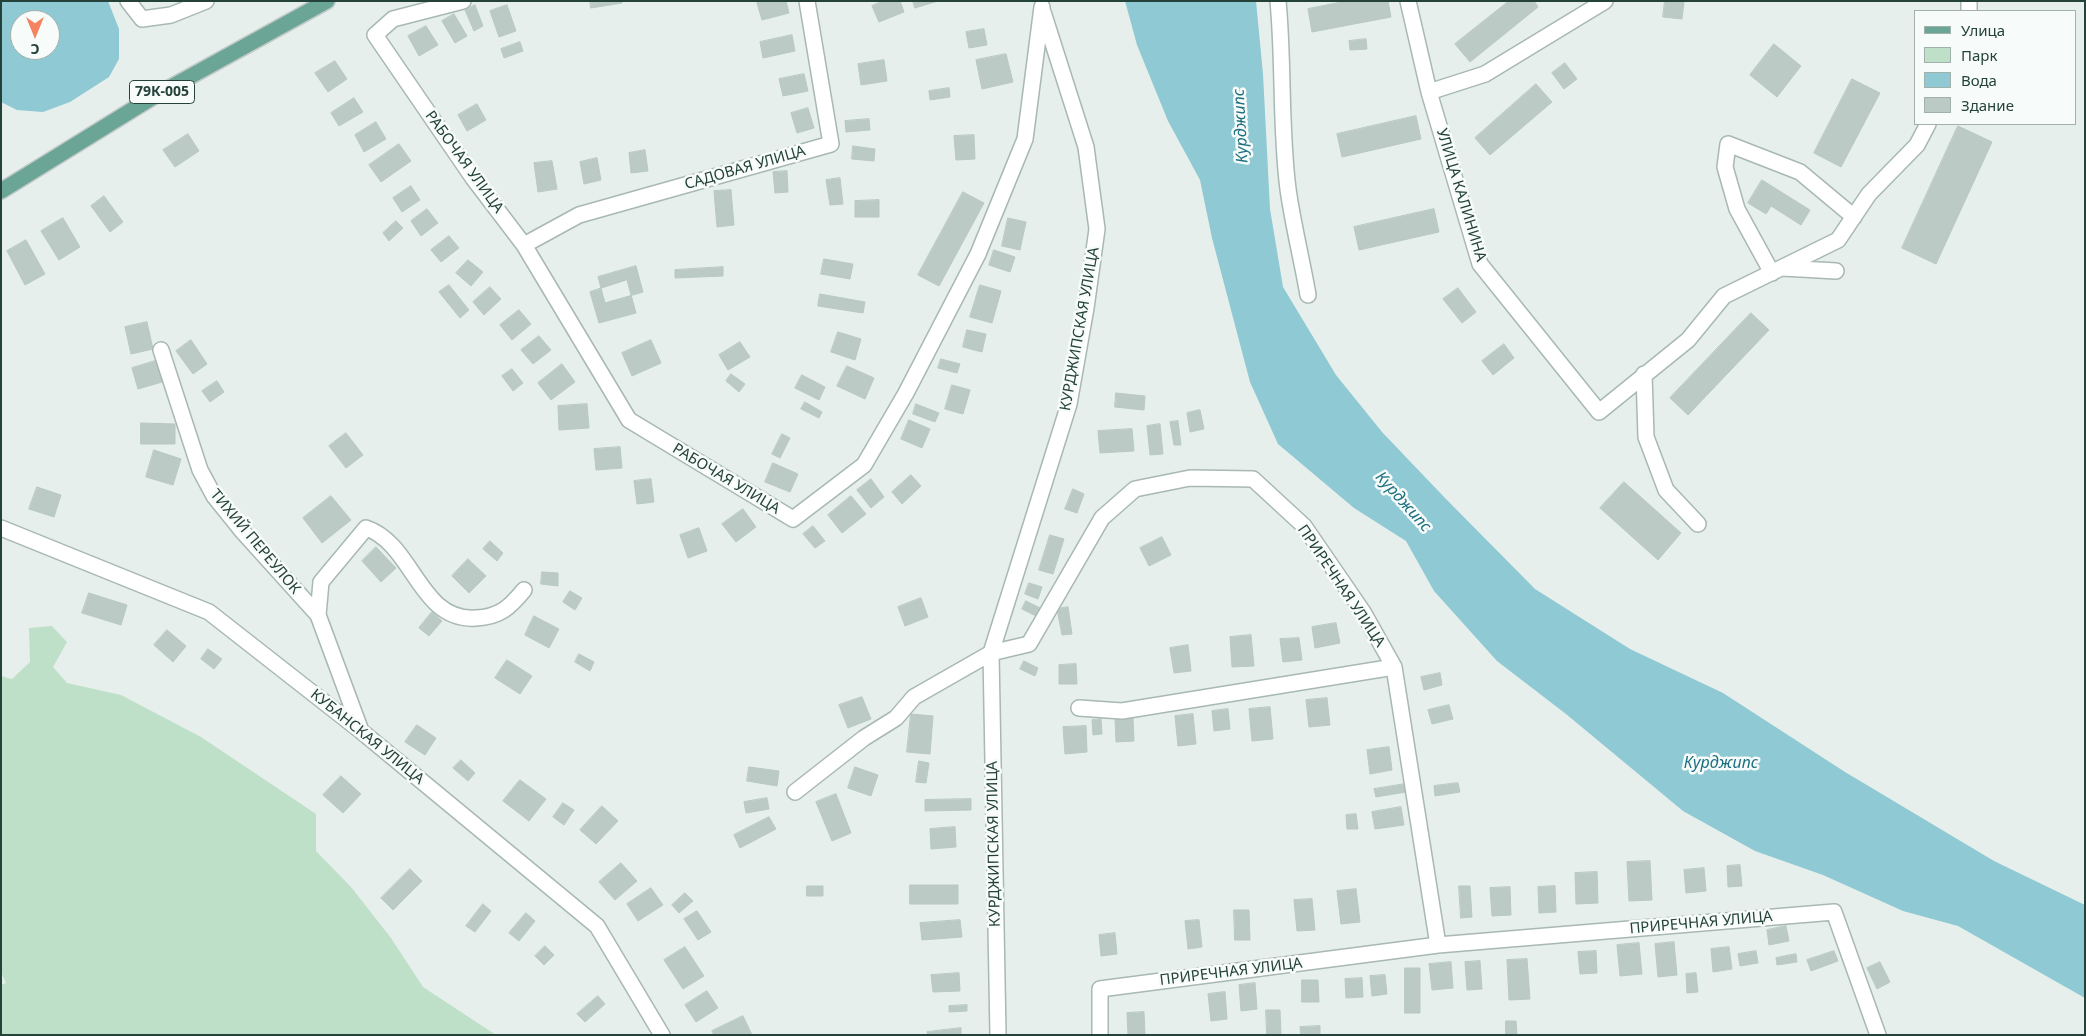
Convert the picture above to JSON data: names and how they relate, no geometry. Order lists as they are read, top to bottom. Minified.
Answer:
{"streets":{"main road":["79К-005"],"street":["РАБОЧАЯ УЛИЦА","САДОВАЯ УЛИЦА","УЛИЦА КАЛИНИНА","КУРДЖИПСКАЯ УЛИЦА","ТИХИЙ ПЕРЕУЛОК","ПРИРЕЧНАЯ УЛИЦА","КУБАНСКАЯ УЛИЦА"]},"crossings":[["РАБОЧАЯ УЛИЦА","САДОВАЯ УЛИЦА"],["РАБОЧАЯ УЛИЦА","КУРДЖИПСКАЯ УЛИЦА"],["КУРДЖИПСКАЯ УЛИЦА","ПРИРЕЧНАЯ УЛИЦА"],["ТИХИЙ ПЕРЕУЛОК","КУБАНСКАЯ УЛИЦА"]],"water":["Курджипс"],"legend":["Улица","Парк","Вода","Здание"],"north":"bottom"}
